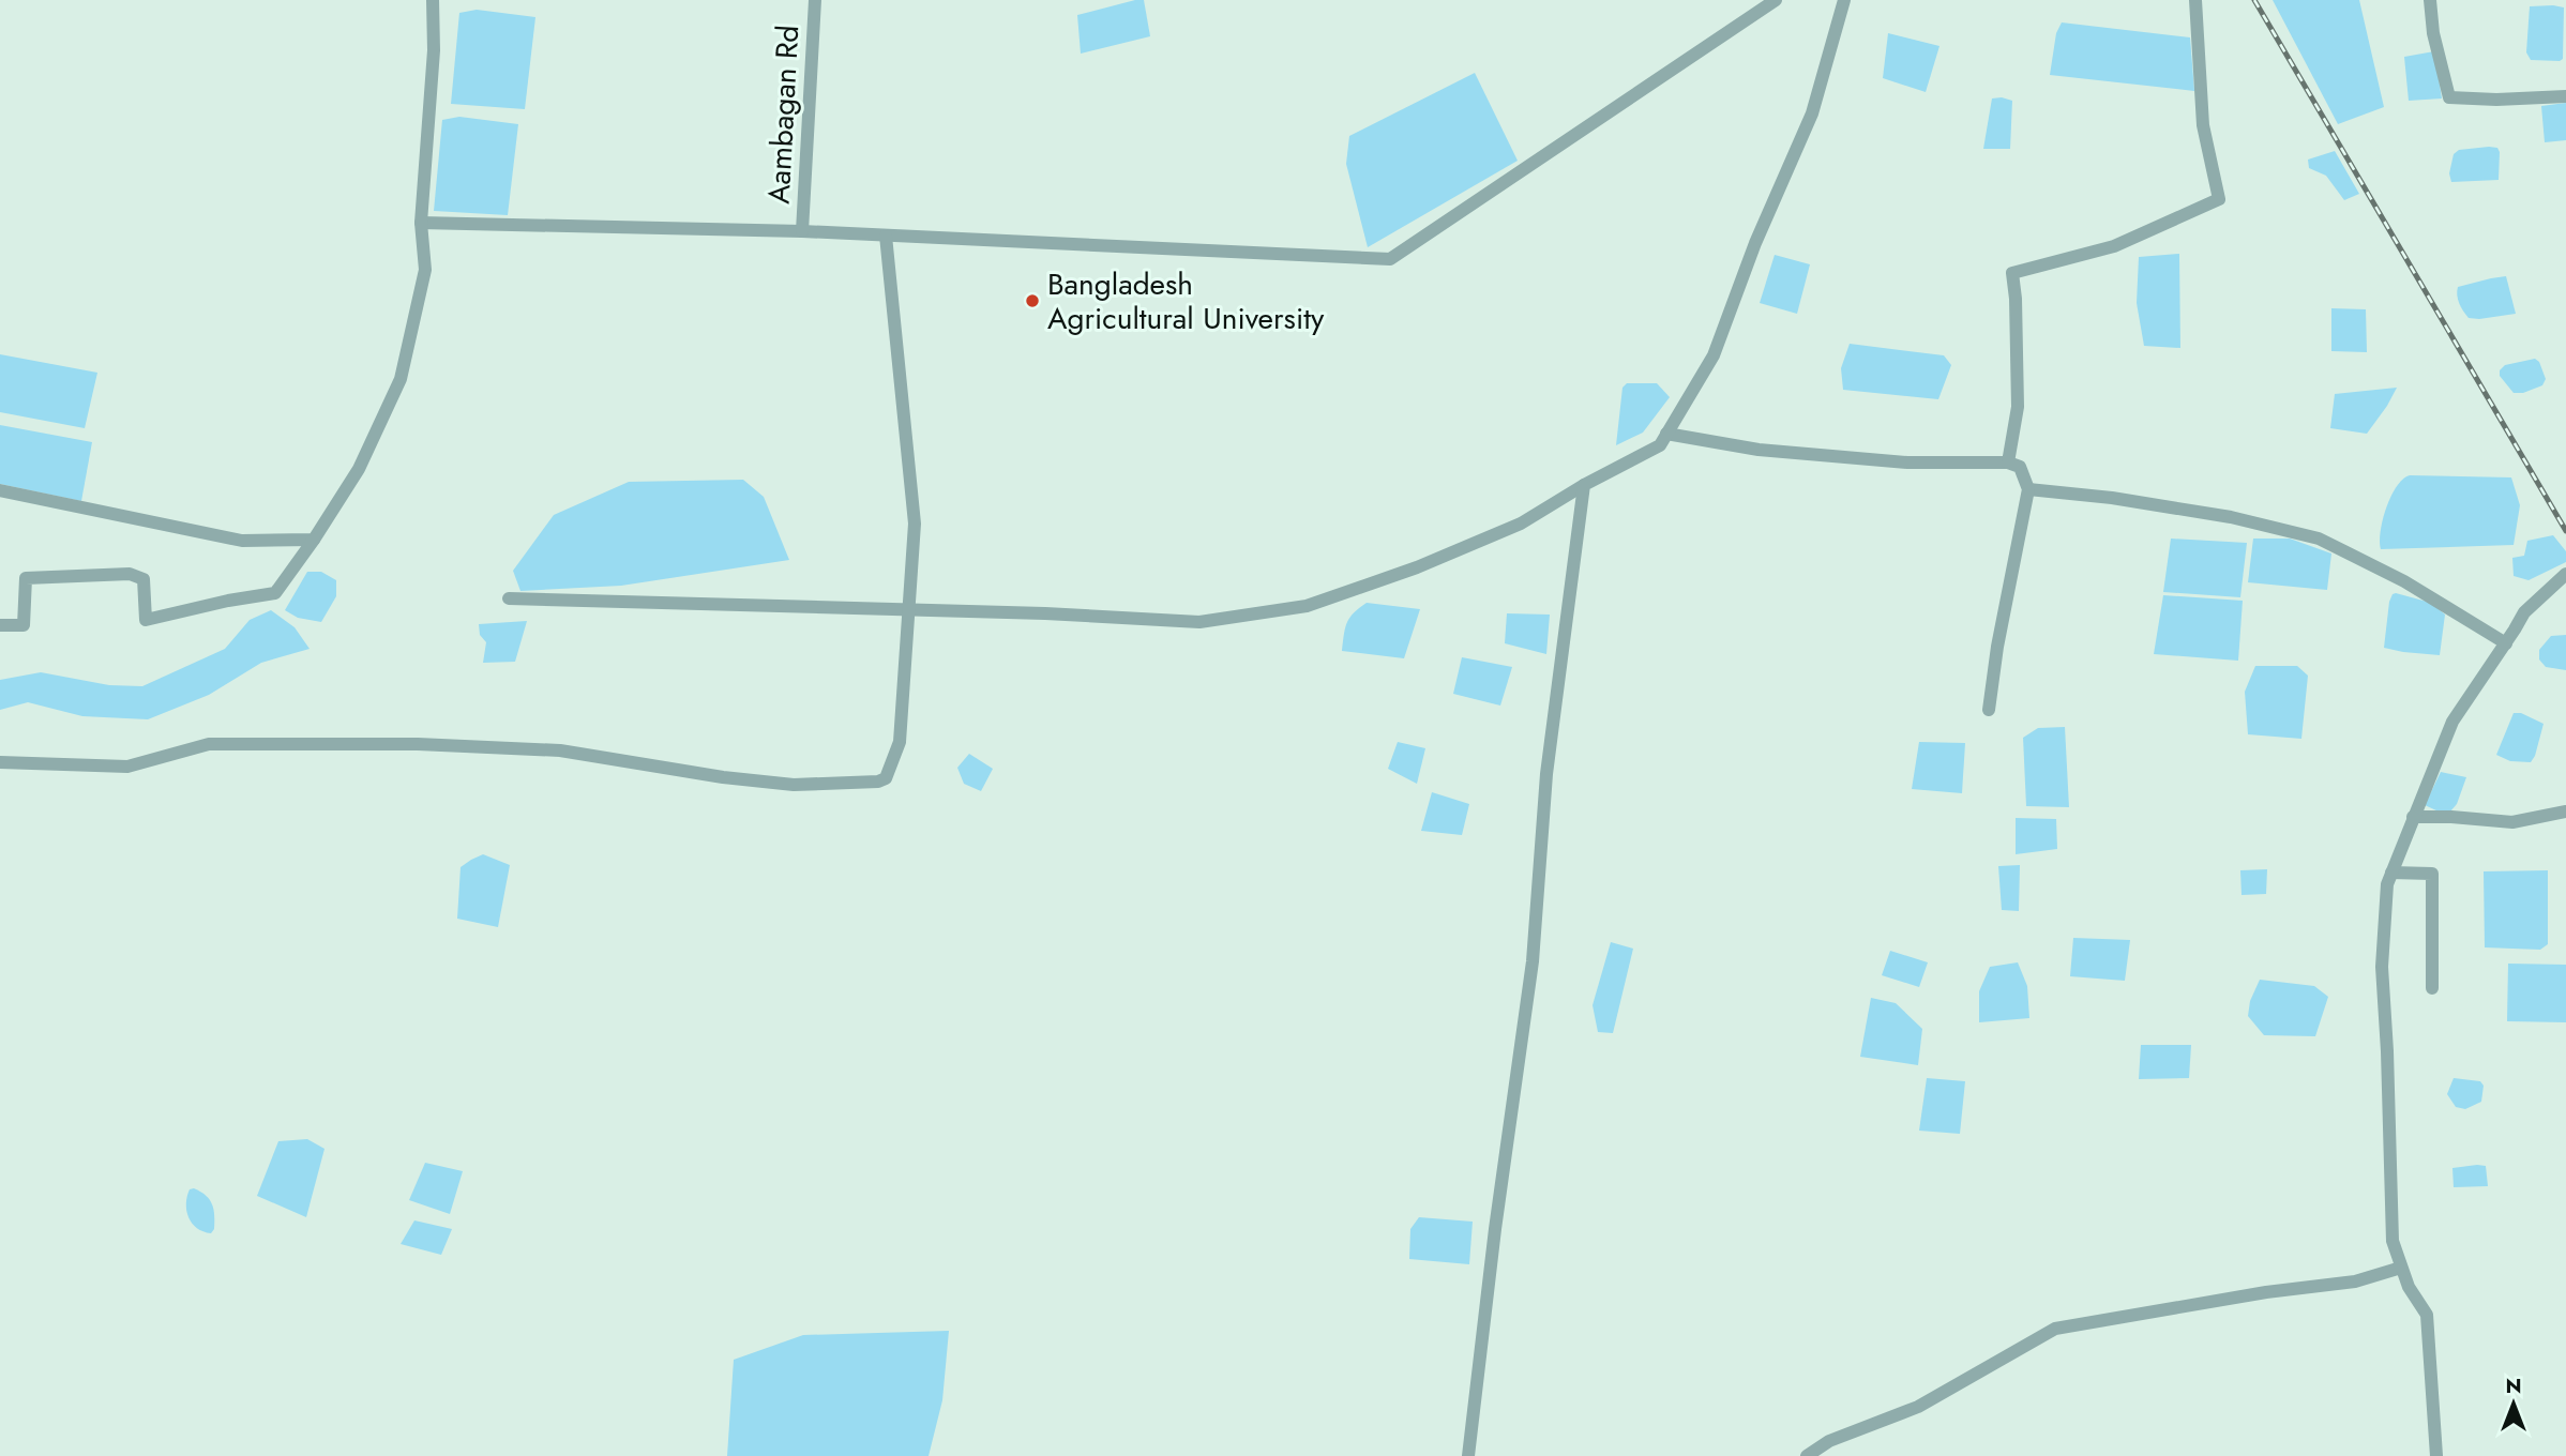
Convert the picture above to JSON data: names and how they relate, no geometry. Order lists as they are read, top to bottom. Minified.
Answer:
{"streets":{"street":["Aambagan Rd"]},"places":["Bangladesh Agricultural University"],"north":"top"}
